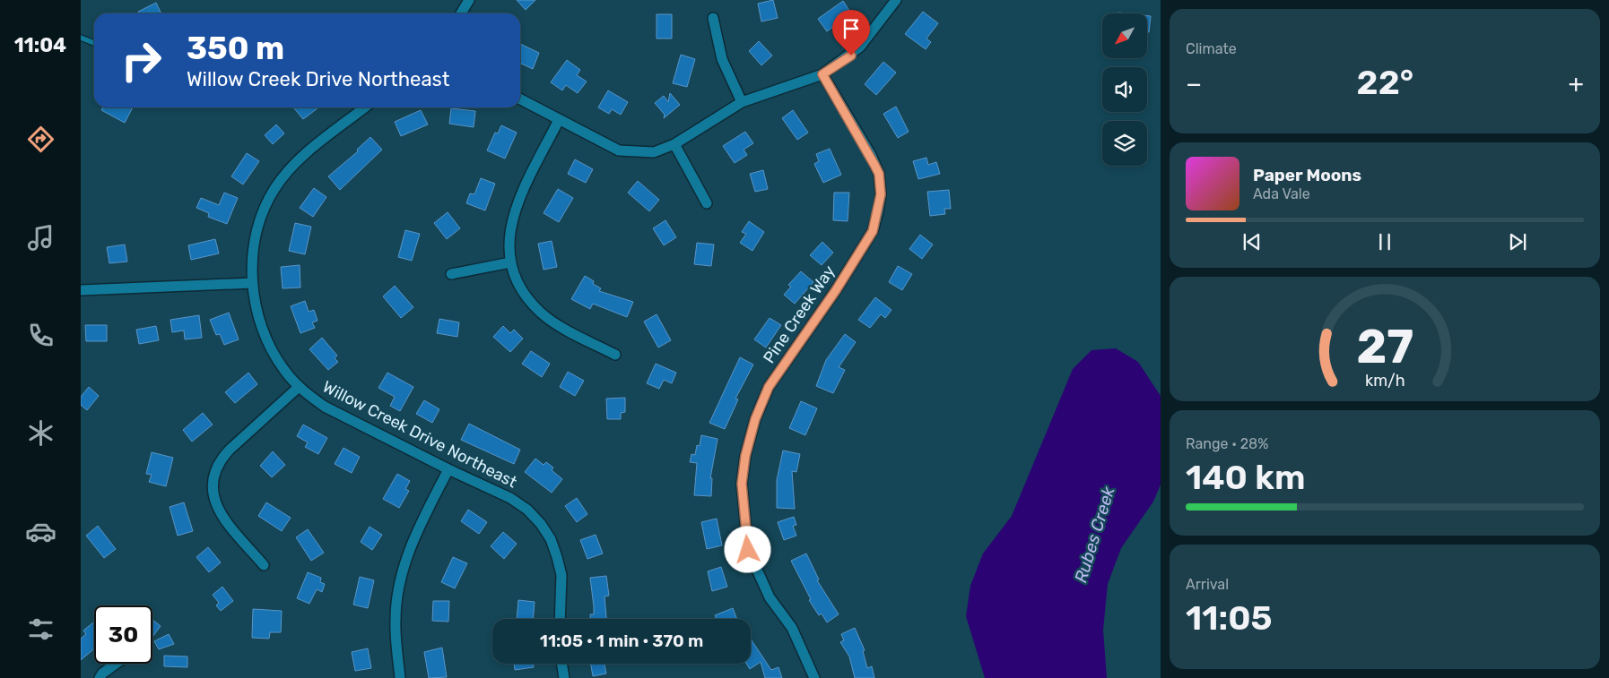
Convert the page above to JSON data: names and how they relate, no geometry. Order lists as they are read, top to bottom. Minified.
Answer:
{"streets":{"street":["Pine Creek Way","Willow Creek Drive Northeast"]},"water":["Rubes Creek"],"north":"bottom left","page":{"tabs":"11:04","tile":["Climate",["Range · 28%","140 km"],["Arrival","11:05"]],"turn":["350 m","Willow Creek Drive Northeast"],"heat":["−","22°","+"],"song":["Paper Moons","Ada Vale"],"limit":"30","trip":"11:05 · 1 min · 370 m","gauge":["27","km/h"]}}
